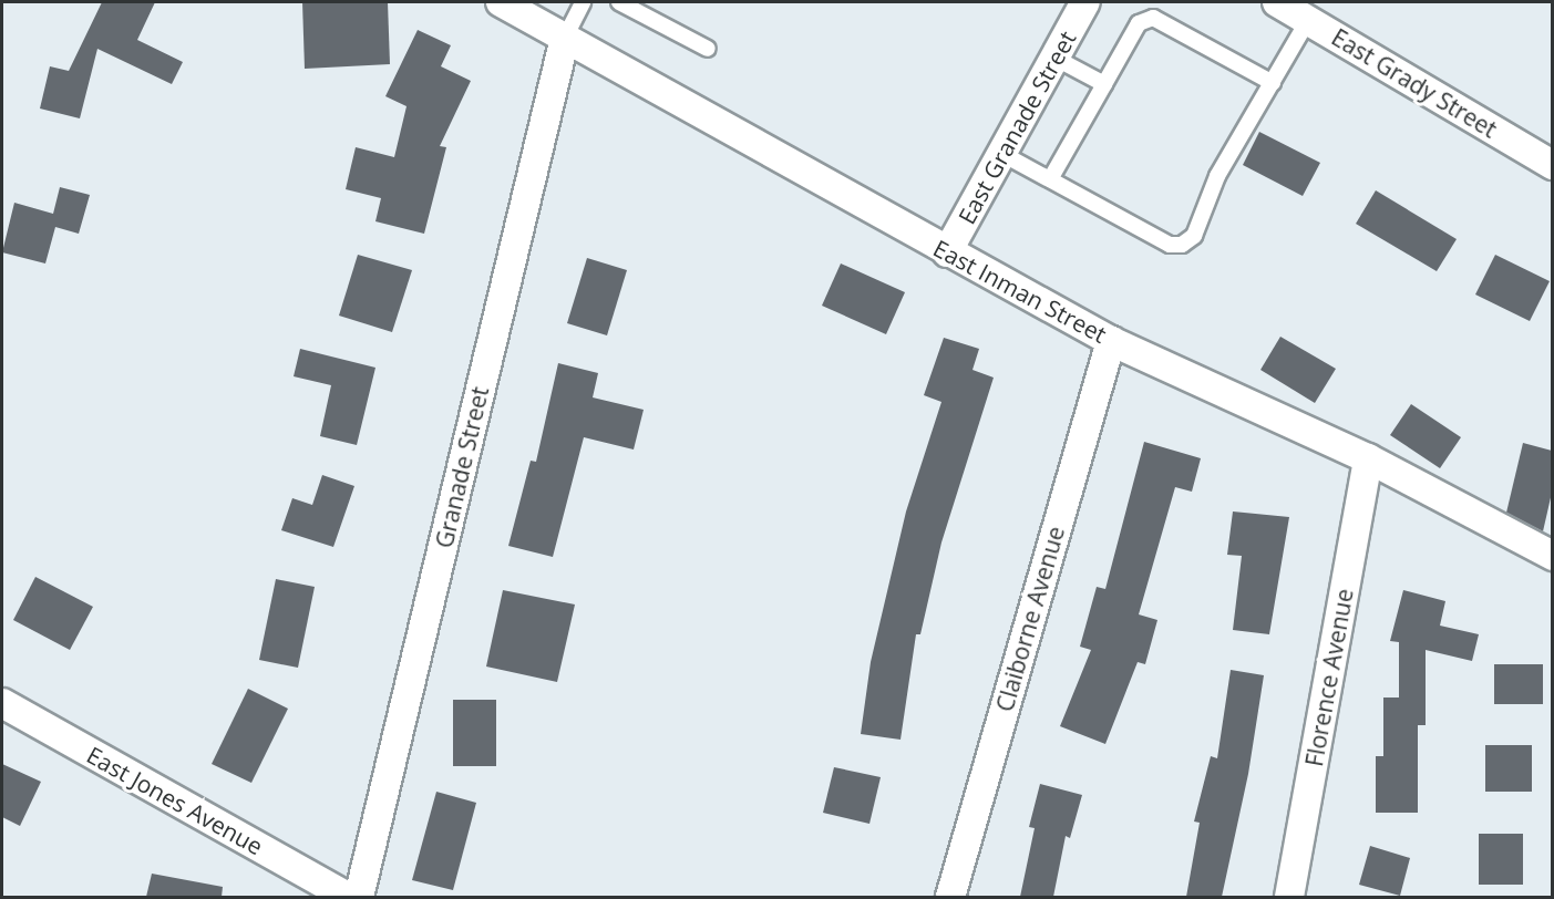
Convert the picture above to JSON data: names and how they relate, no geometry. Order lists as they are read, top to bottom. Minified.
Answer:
{"streets":{"street":["East Grady Street","East Granade Street","East Inman Street","Granade Street","Claiborne Avenue","Florence Avenue","East Jones Avenue"]},"crossings":[["East Granade Street","East Inman Street"],["East Inman Street","Granade Street"],["East Inman Street","Claiborne Avenue"],["East Inman Street","Florence Avenue"]]}
